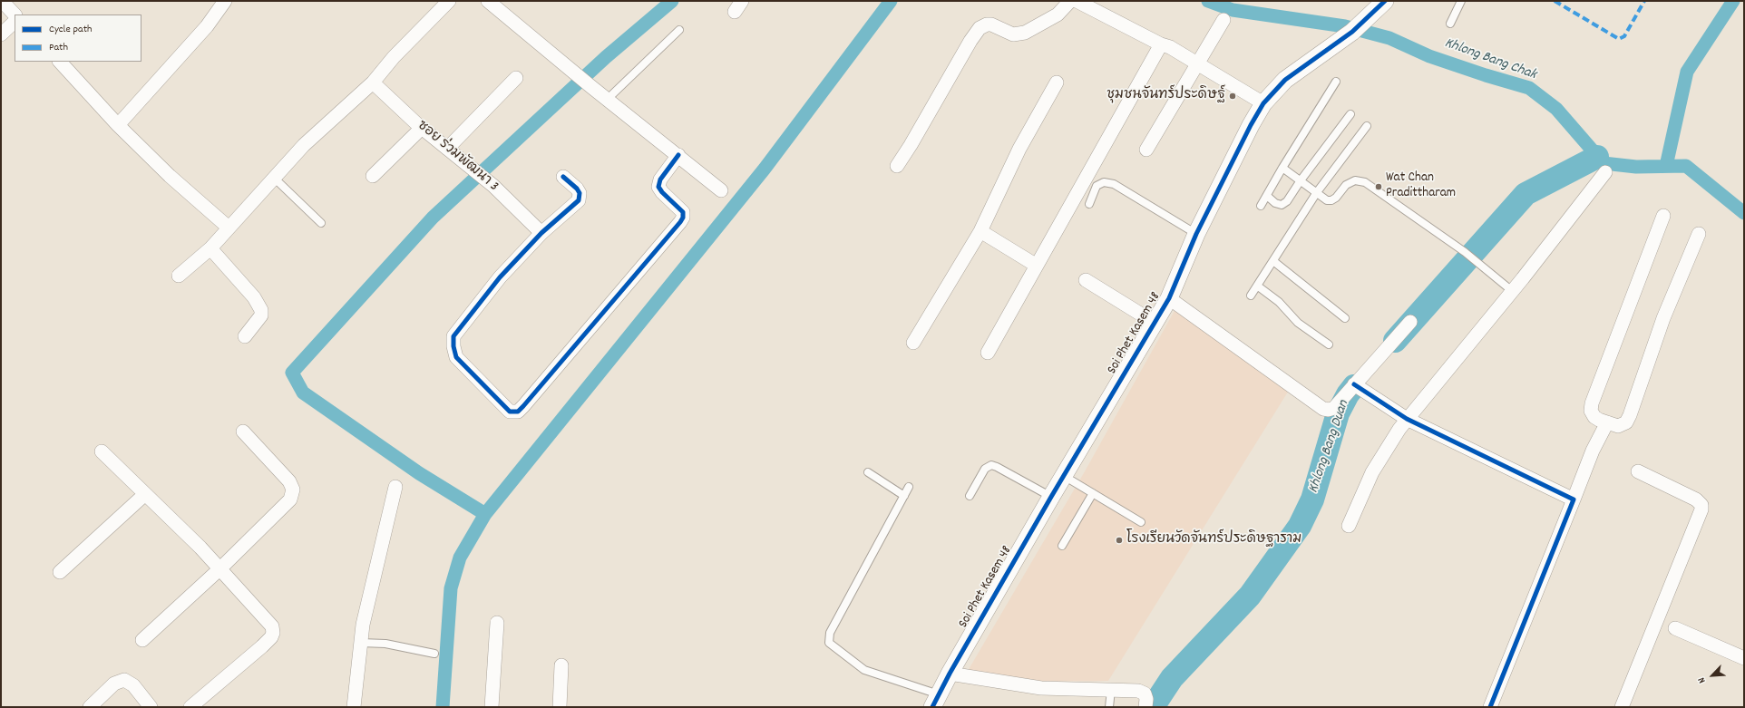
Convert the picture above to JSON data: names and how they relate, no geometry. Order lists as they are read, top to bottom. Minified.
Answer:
{"streets":{"street":["ซอย ร่วมพัฒนา 3","Soi Phet Kasem 48"]},"water":["Khlong Bang Chak","Khlong Bang Duan"],"places":["ชุมชนจันทร์ประดิษฐ์","Wat Chan Pradittharam","โรงเรียนวัดจันทร์ประดิษฐาราม"],"legend":["Cycle path","Path"],"north":"bottom left"}
